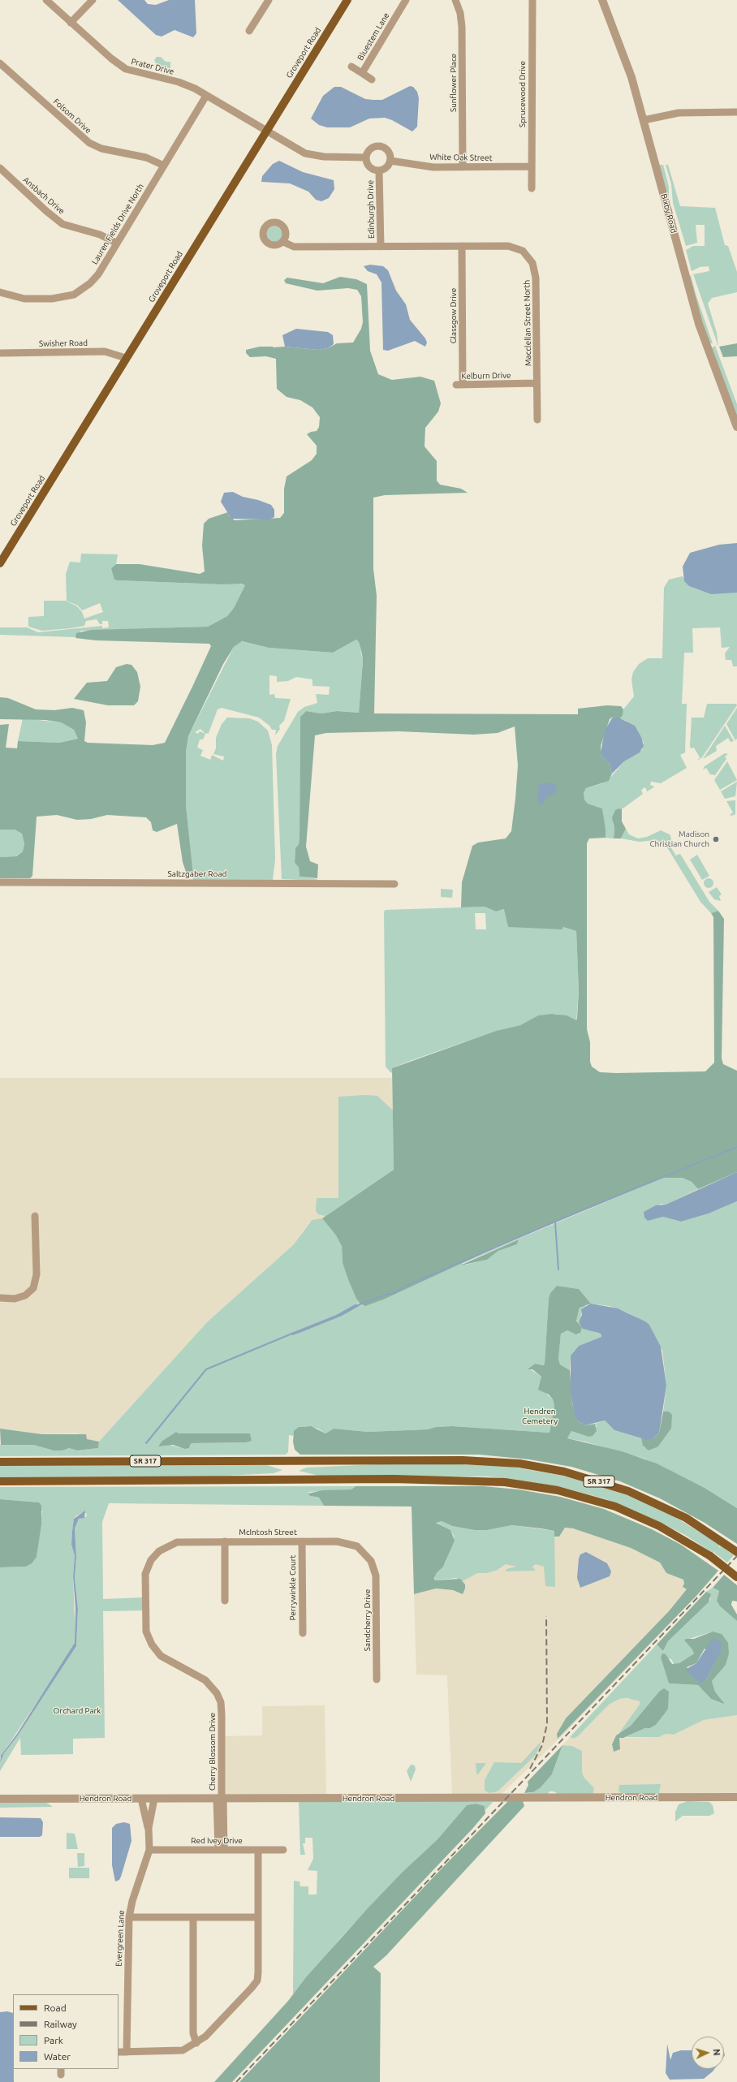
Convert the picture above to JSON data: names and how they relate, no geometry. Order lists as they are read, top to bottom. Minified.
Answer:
{"streets":{"main road":["Groveport Road","SR 317"],"street":["Bluestem Lane","Prater Drive","Sunflower Place","Sprucewood Drive","Folsom Drive","White Oak Street","Ansbach Drive","Edinburgh Drive","Bixby Road","Lauren Fields Drive North","Glassgow Drive","Macclellan Street North","Swisher Road","Kelburn Drive","Saltzgaber Road","McIntosh Street","Perrywinkle Court","Sandcherry Drive","Cherry Blossom Drive","Hendron Road","Red Ivey Drive","Evergreen Lane"]},"crossings":[["Groveport Road","Prater Drive"],["Groveport Road","Swisher Road"],["Prater Drive","Lauren Fields Drive North"],["Sunflower Place","White Oak Street"],["Sprucewood Drive","White Oak Street"],["Folsom Drive","Lauren Fields Drive North"],["White Oak Street","Edinburgh Drive"],["Ansbach Drive","Lauren Fields Drive North"],["Glassgow Drive","Macclellan Street North"],["Glassgow Drive","Kelburn Drive"],["Macclellan Street North","Kelburn Drive"],["McIntosh Street","Perrywinkle Court"],["McIntosh Street","Sandcherry Drive"],["McIntosh Street","Cherry Blossom Drive"],["Cherry Blossom Drive","Hendron Road"],["Cherry Blossom Drive","Red Ivey Drive"],["Hendron Road","Evergreen Lane"],["Red Ivey Drive","Evergreen Lane"]],"parks":["Hendren Cemetery","Orchard Park"],"places":["Madison Christian Church"],"legend":["Road","Railway","Park","Water"],"north":"right"}
